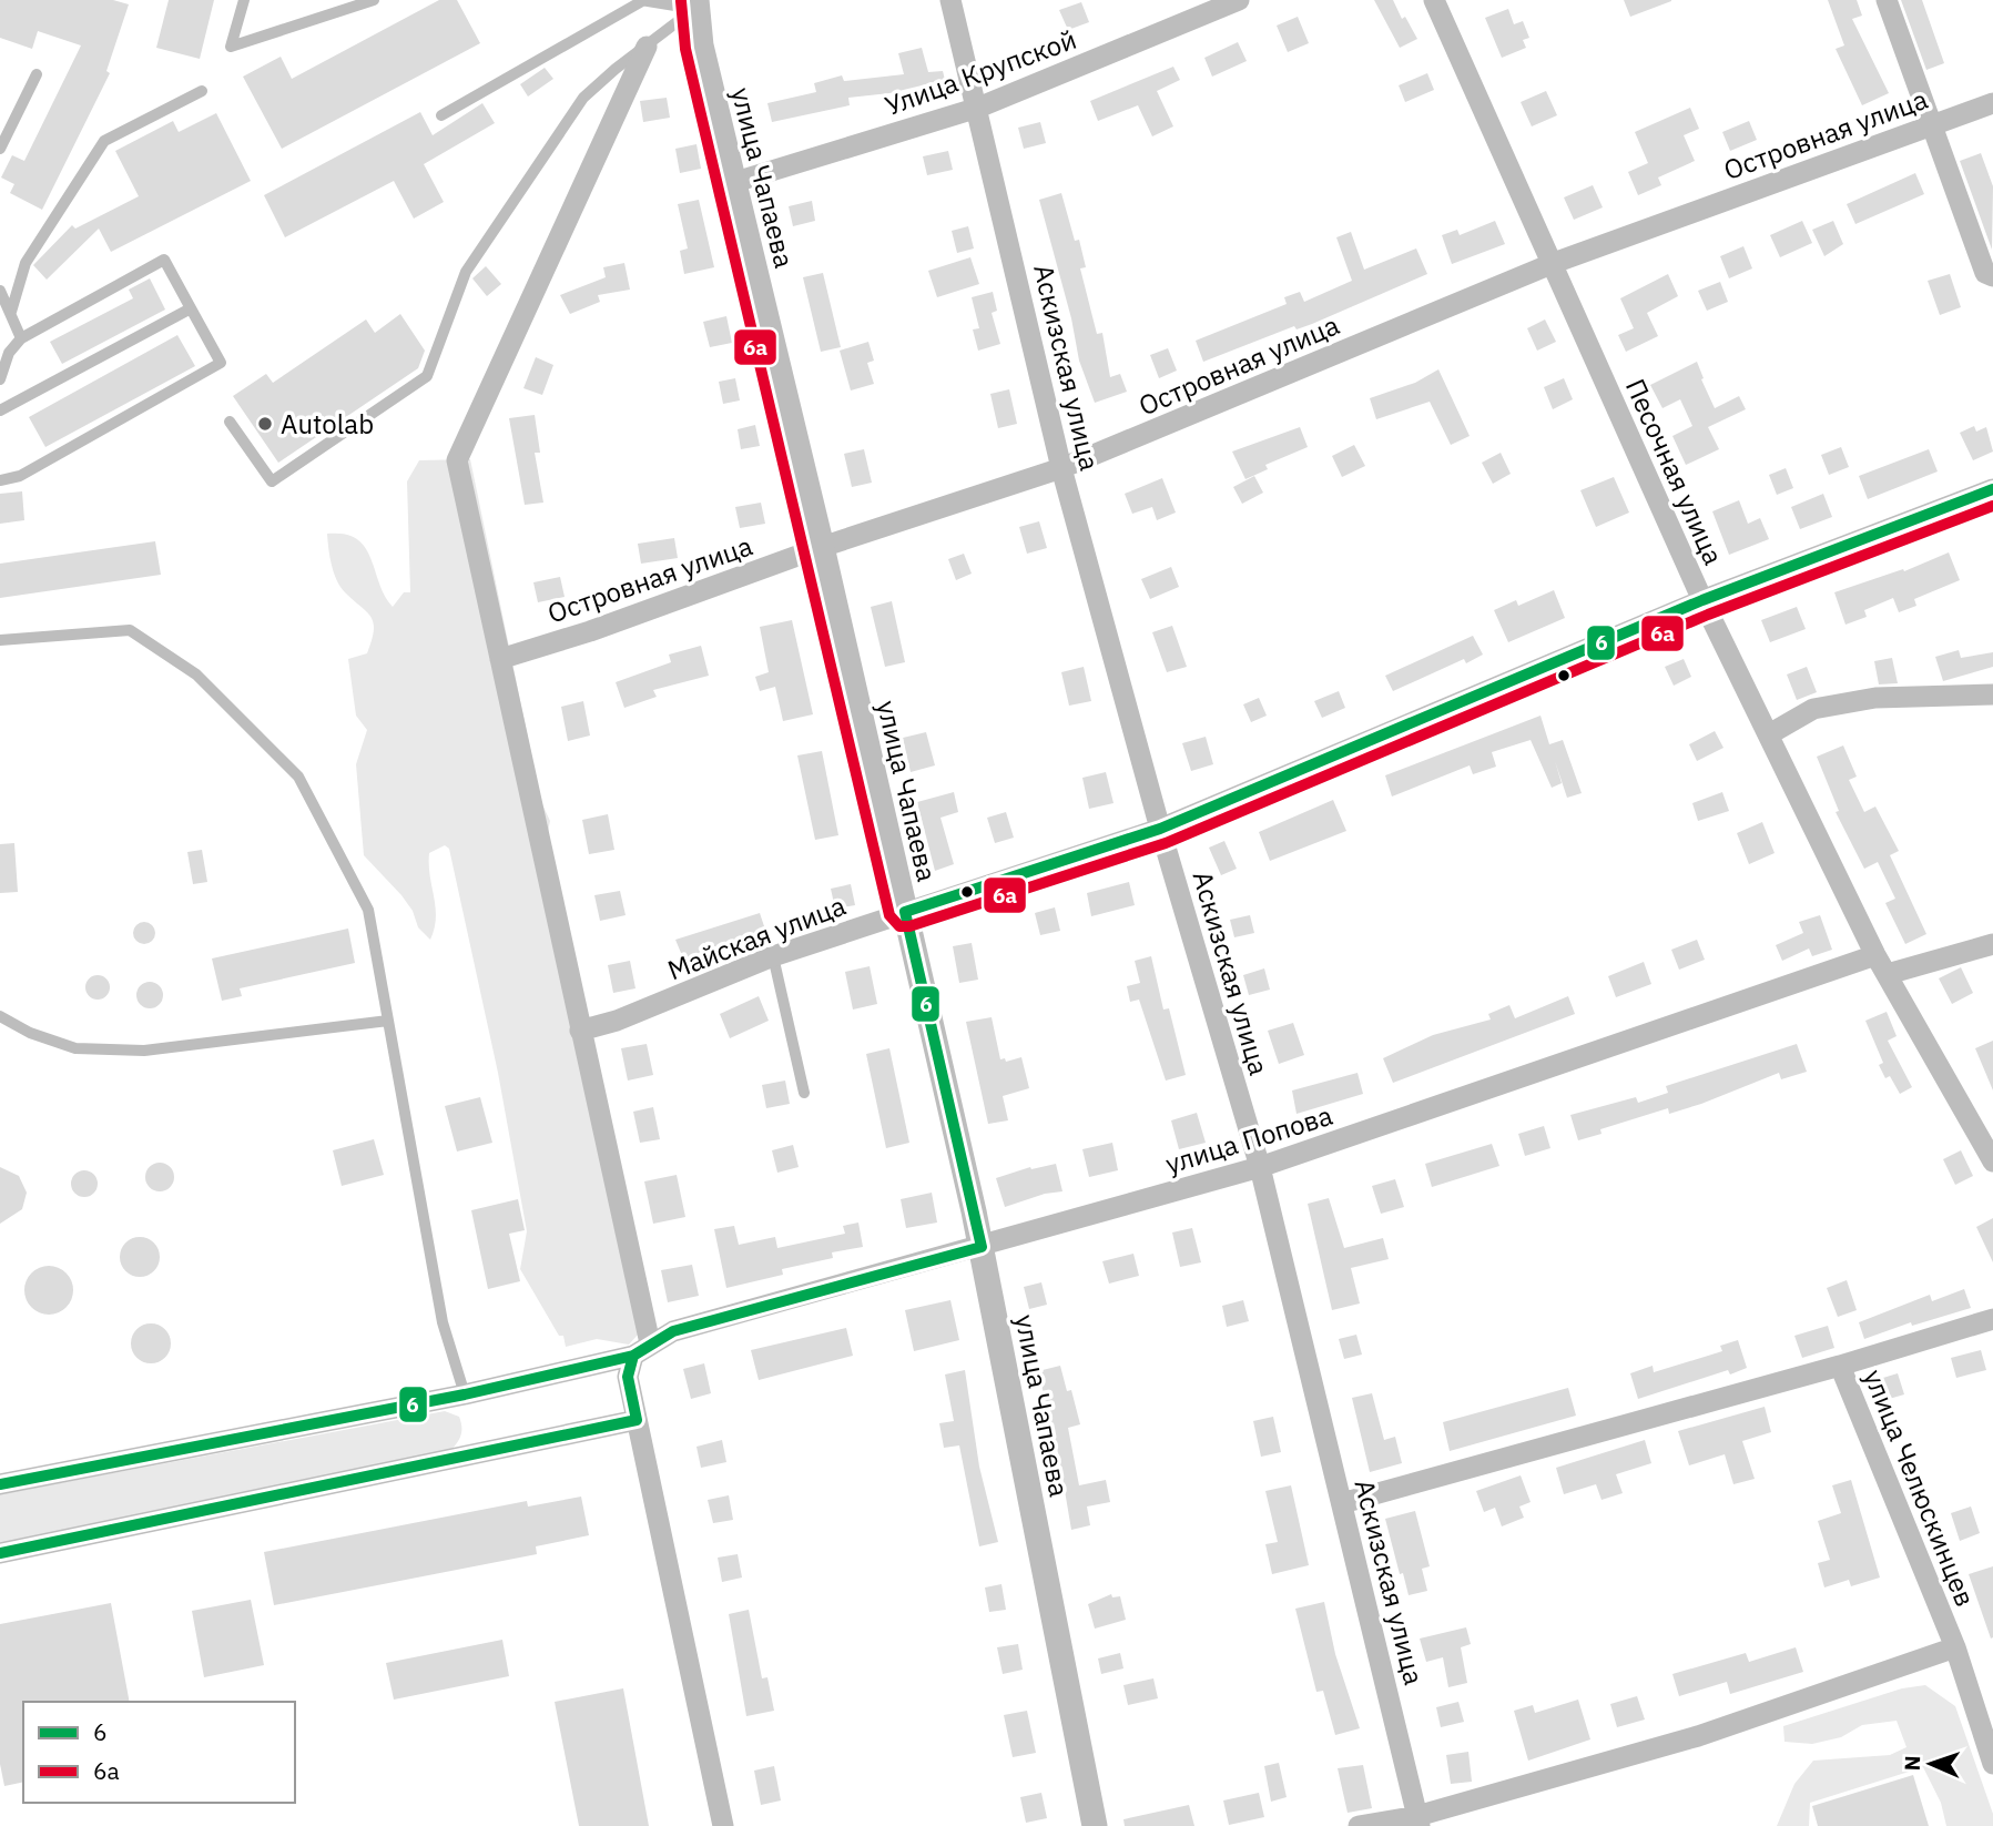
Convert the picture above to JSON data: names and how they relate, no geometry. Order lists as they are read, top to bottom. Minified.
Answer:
{"streets":{"street":["Улица Крупской","Островная улица","улица Чапаева","Аскизская улица","Песочная улица","Майская улица","улица Попова","улица Челюскинцев"]},"crossings":[["Улица Крупской","улица Чапаева"],["Улица Крупской","Аскизская улица"],["Островная улица","улица Чапаева"],["Островная улица","Аскизская улица"],["Островная улица","Песочная улица"],["улица Чапаева","Майская улица"],["улица Чапаева","улица Попова"],["Аскизская улица","Майская улица"],["Аскизская улица","улица Попова"],["Песочная улица","Майская улица"],["Песочная улица","улица Попова"]],"places":["Autolab"],"lines":["transit line 6а","transit line 6"],"legend":["6","6а"],"north":"left"}
